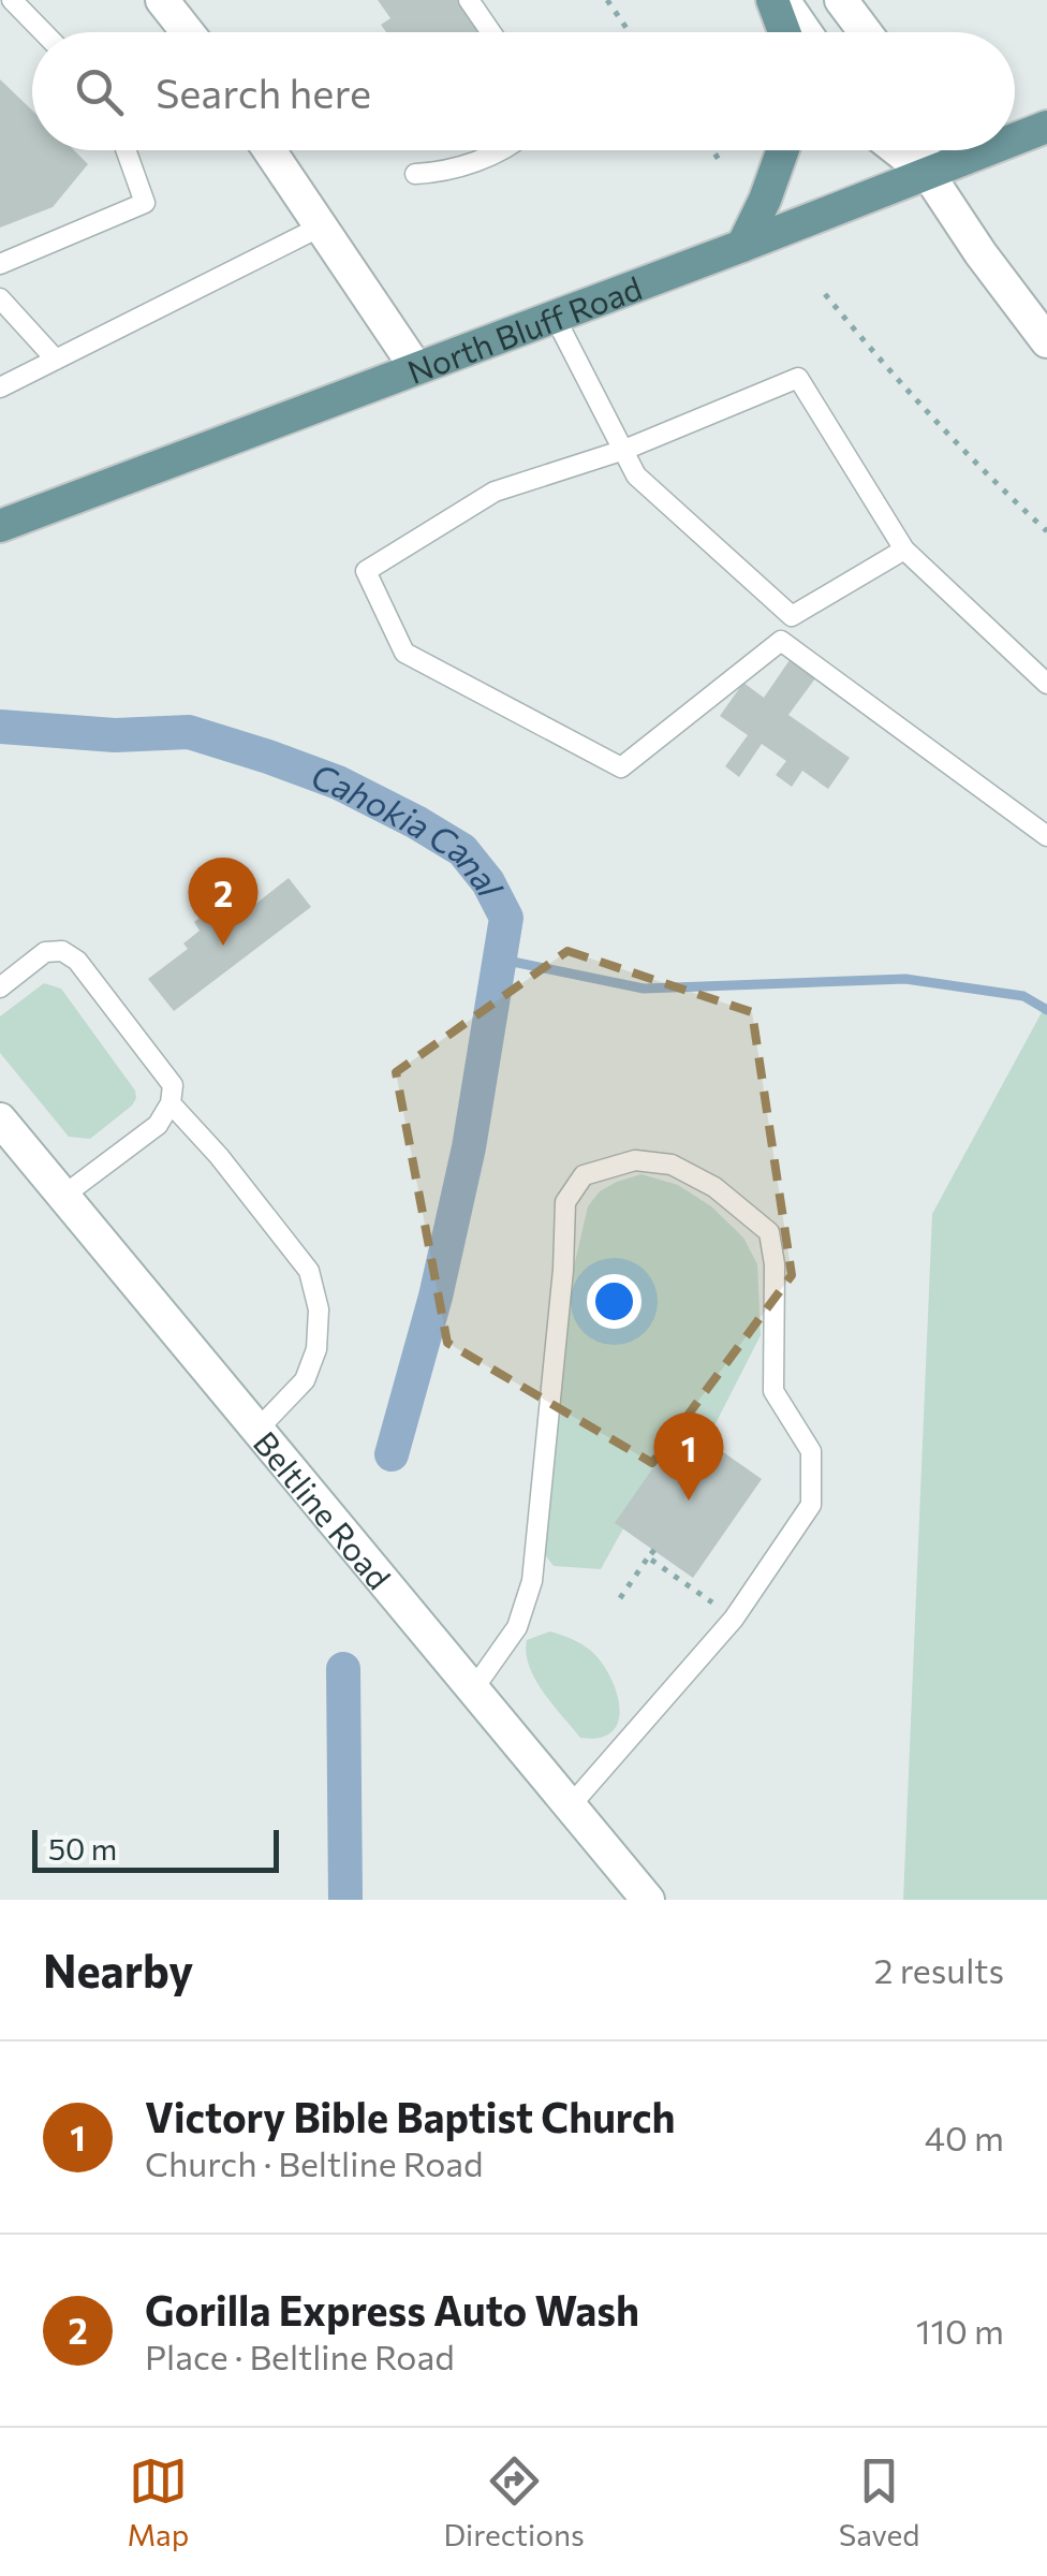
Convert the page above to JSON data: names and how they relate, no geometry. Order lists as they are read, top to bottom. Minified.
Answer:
{"streets":{"main road":["North Bluff Road","Beltline Road"]},"water":["Cahokia Canal"],"scale_bar":"50 m","page":{"search":"Search here","pins":["2","1"],"scale":"50 m","heading":["Nearby","2 results"],"list":[{"mark":"1","name":"Victory Bible Baptist Church","note":"Church · Beltline Road","value":"40 m"},{"mark":"2","name":"Gorilla Express Auto Wash","note":"Place · Beltline Road","value":"110 m"}],"nav":["Map","Directions","Saved"]}}
